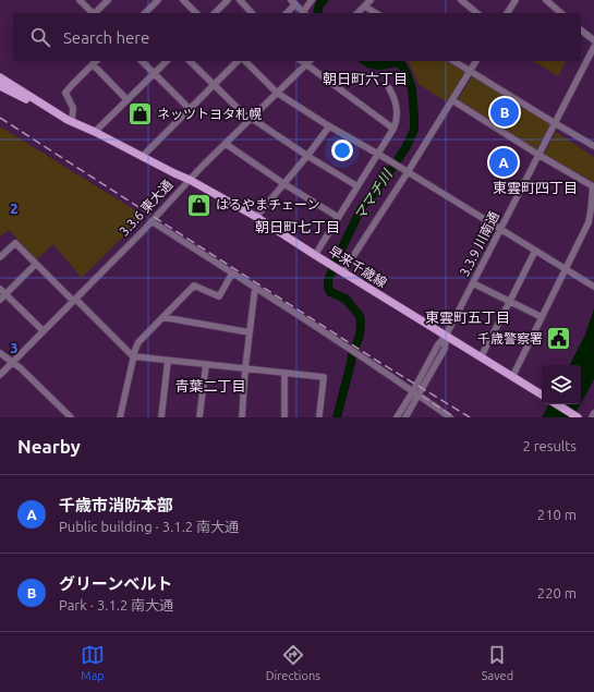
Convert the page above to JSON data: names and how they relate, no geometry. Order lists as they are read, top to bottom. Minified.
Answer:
{"streets":{"main road":["早来千歳線"],"street":["3.3.6 東大通","3.3.9 川南通"]},"crossings":[["3.3.6 東大通","早来千歳線"],["3.3.9 川南通","早来千歳線"]],"districts":["朝日町六丁目","東雲町四丁目","朝日町七丁目","東雲町五丁目","青葉二丁目"],"water":["ママチ川"],"places":{"shop":["ネッツトヨタ札幌","はるやまチェーン"],"public building":["千歳警察署"]},"page":{"search":"Search here","pins":["B","A"],"heading":["Nearby","2 results"],"list":[{"mark":"A","name":"千歳市消防本部","note":"Public building · 3.1.2 南大通","value":"210 m"},{"mark":"B","name":"グリーンベルト","note":"Park · 3.1.2 南大通","value":"220 m"}],"nav":["Map","Directions","Saved"]},"grid":{"rows":["2","3"]}}
